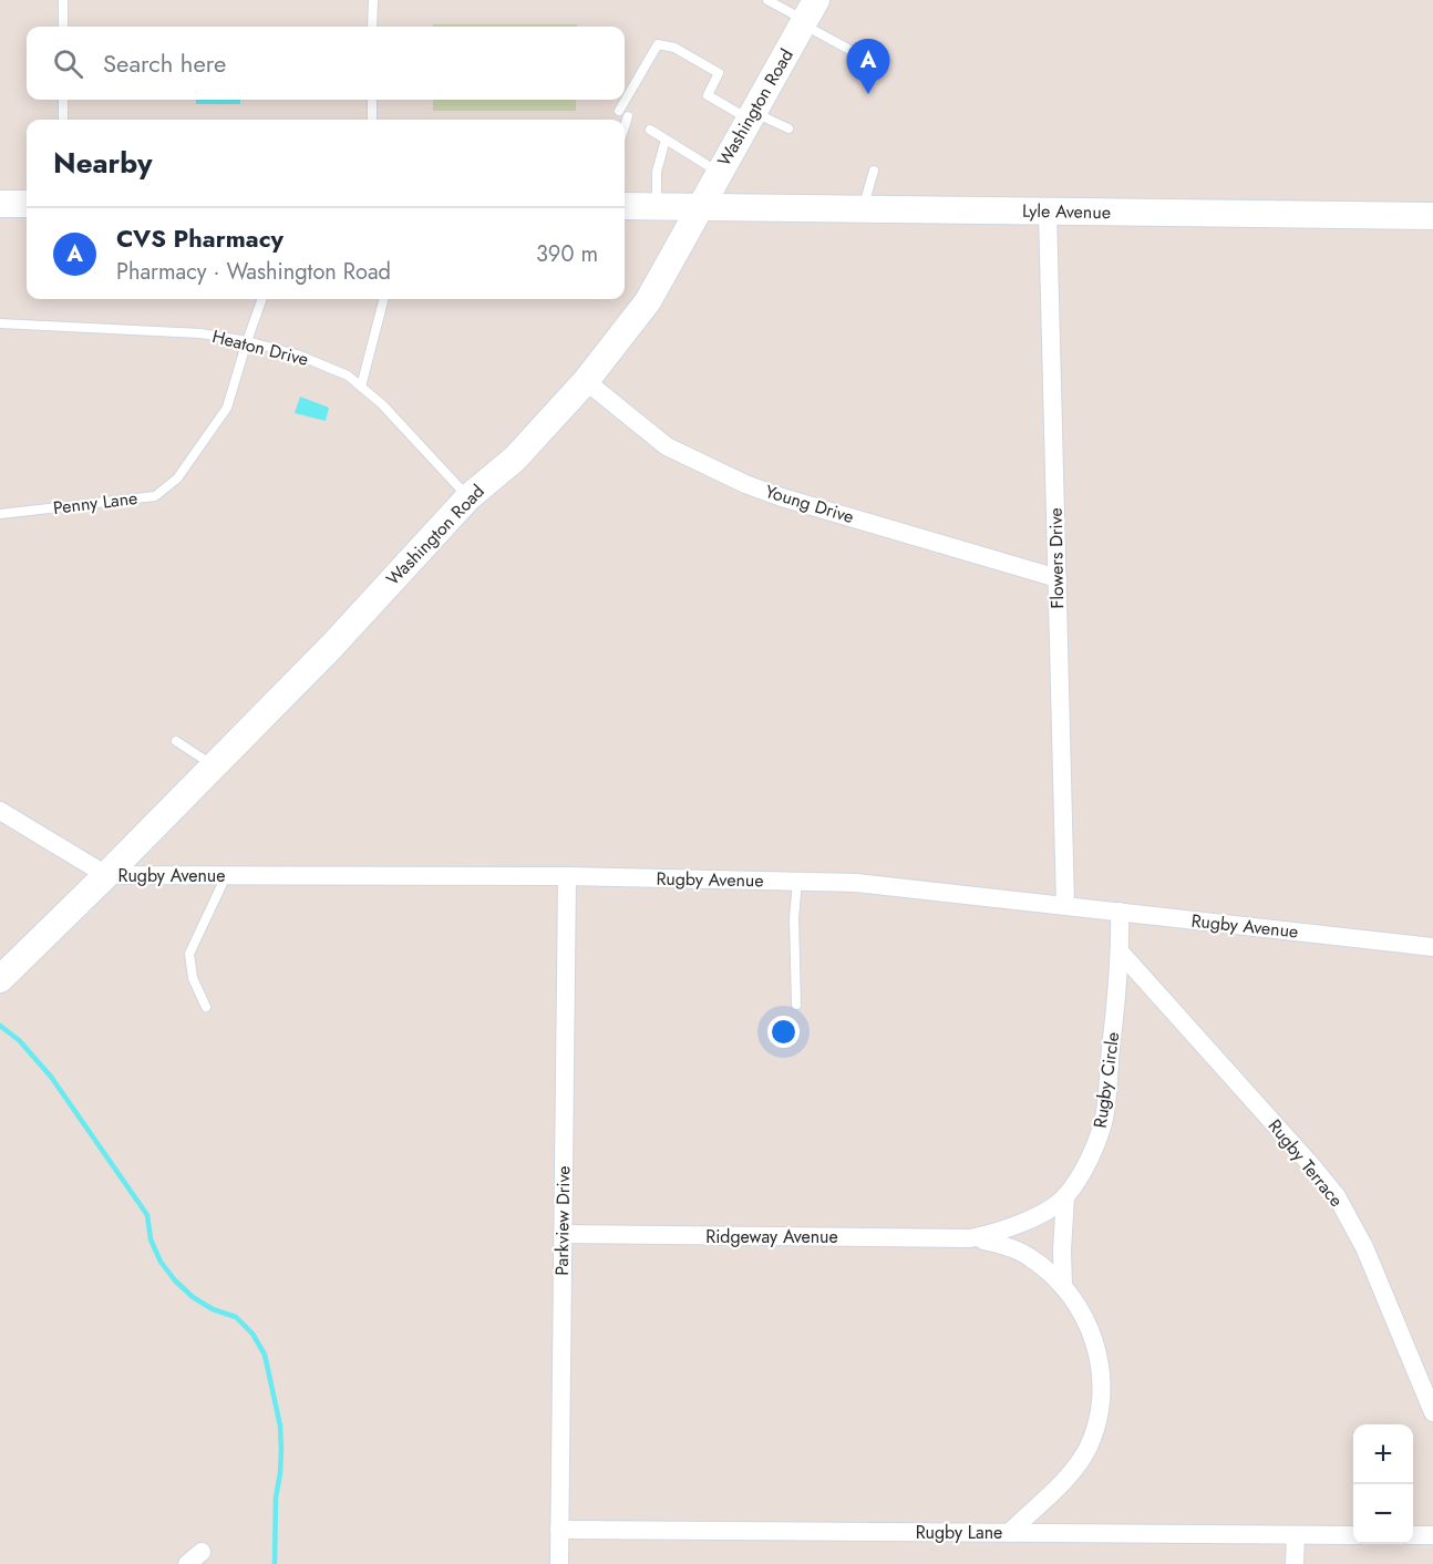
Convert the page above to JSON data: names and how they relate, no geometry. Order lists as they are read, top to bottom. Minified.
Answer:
{"streets":{"street":["Washington Road","Lyle Avenue","Young Drive","Flowers Drive","Rugby Avenue","Rugby Circle","Rugby Terrace","Parkview Drive","Ridgeway Avenue","Rugby Lane"],"lane":["Heaton Drive","Penny Lane"]},"crossings":[["Washington Road","Lyle Avenue"],["Washington Road","Heaton Drive"],["Washington Road","Young Drive"],["Washington Road","Rugby Avenue"],["Lyle Avenue","Flowers Drive"],["Heaton Drive","Penny Lane"],["Young Drive","Flowers Drive"],["Flowers Drive","Rugby Avenue"],["Rugby Avenue","Rugby Circle"],["Rugby Avenue","Parkview Drive"],["Rugby Circle","Rugby Terrace"],["Rugby Circle","Ridgeway Avenue"],["Parkview Drive","Ridgeway Avenue"],["Parkview Drive","Rugby Lane"]],"page":{"search":"Search here","pins":"A","heading":"Nearby","list":[{"mark":"A","name":"CVS Pharmacy","note":"Pharmacy · Washington Road","value":"390 m"}],"map_buttons":["+","−"]}}
